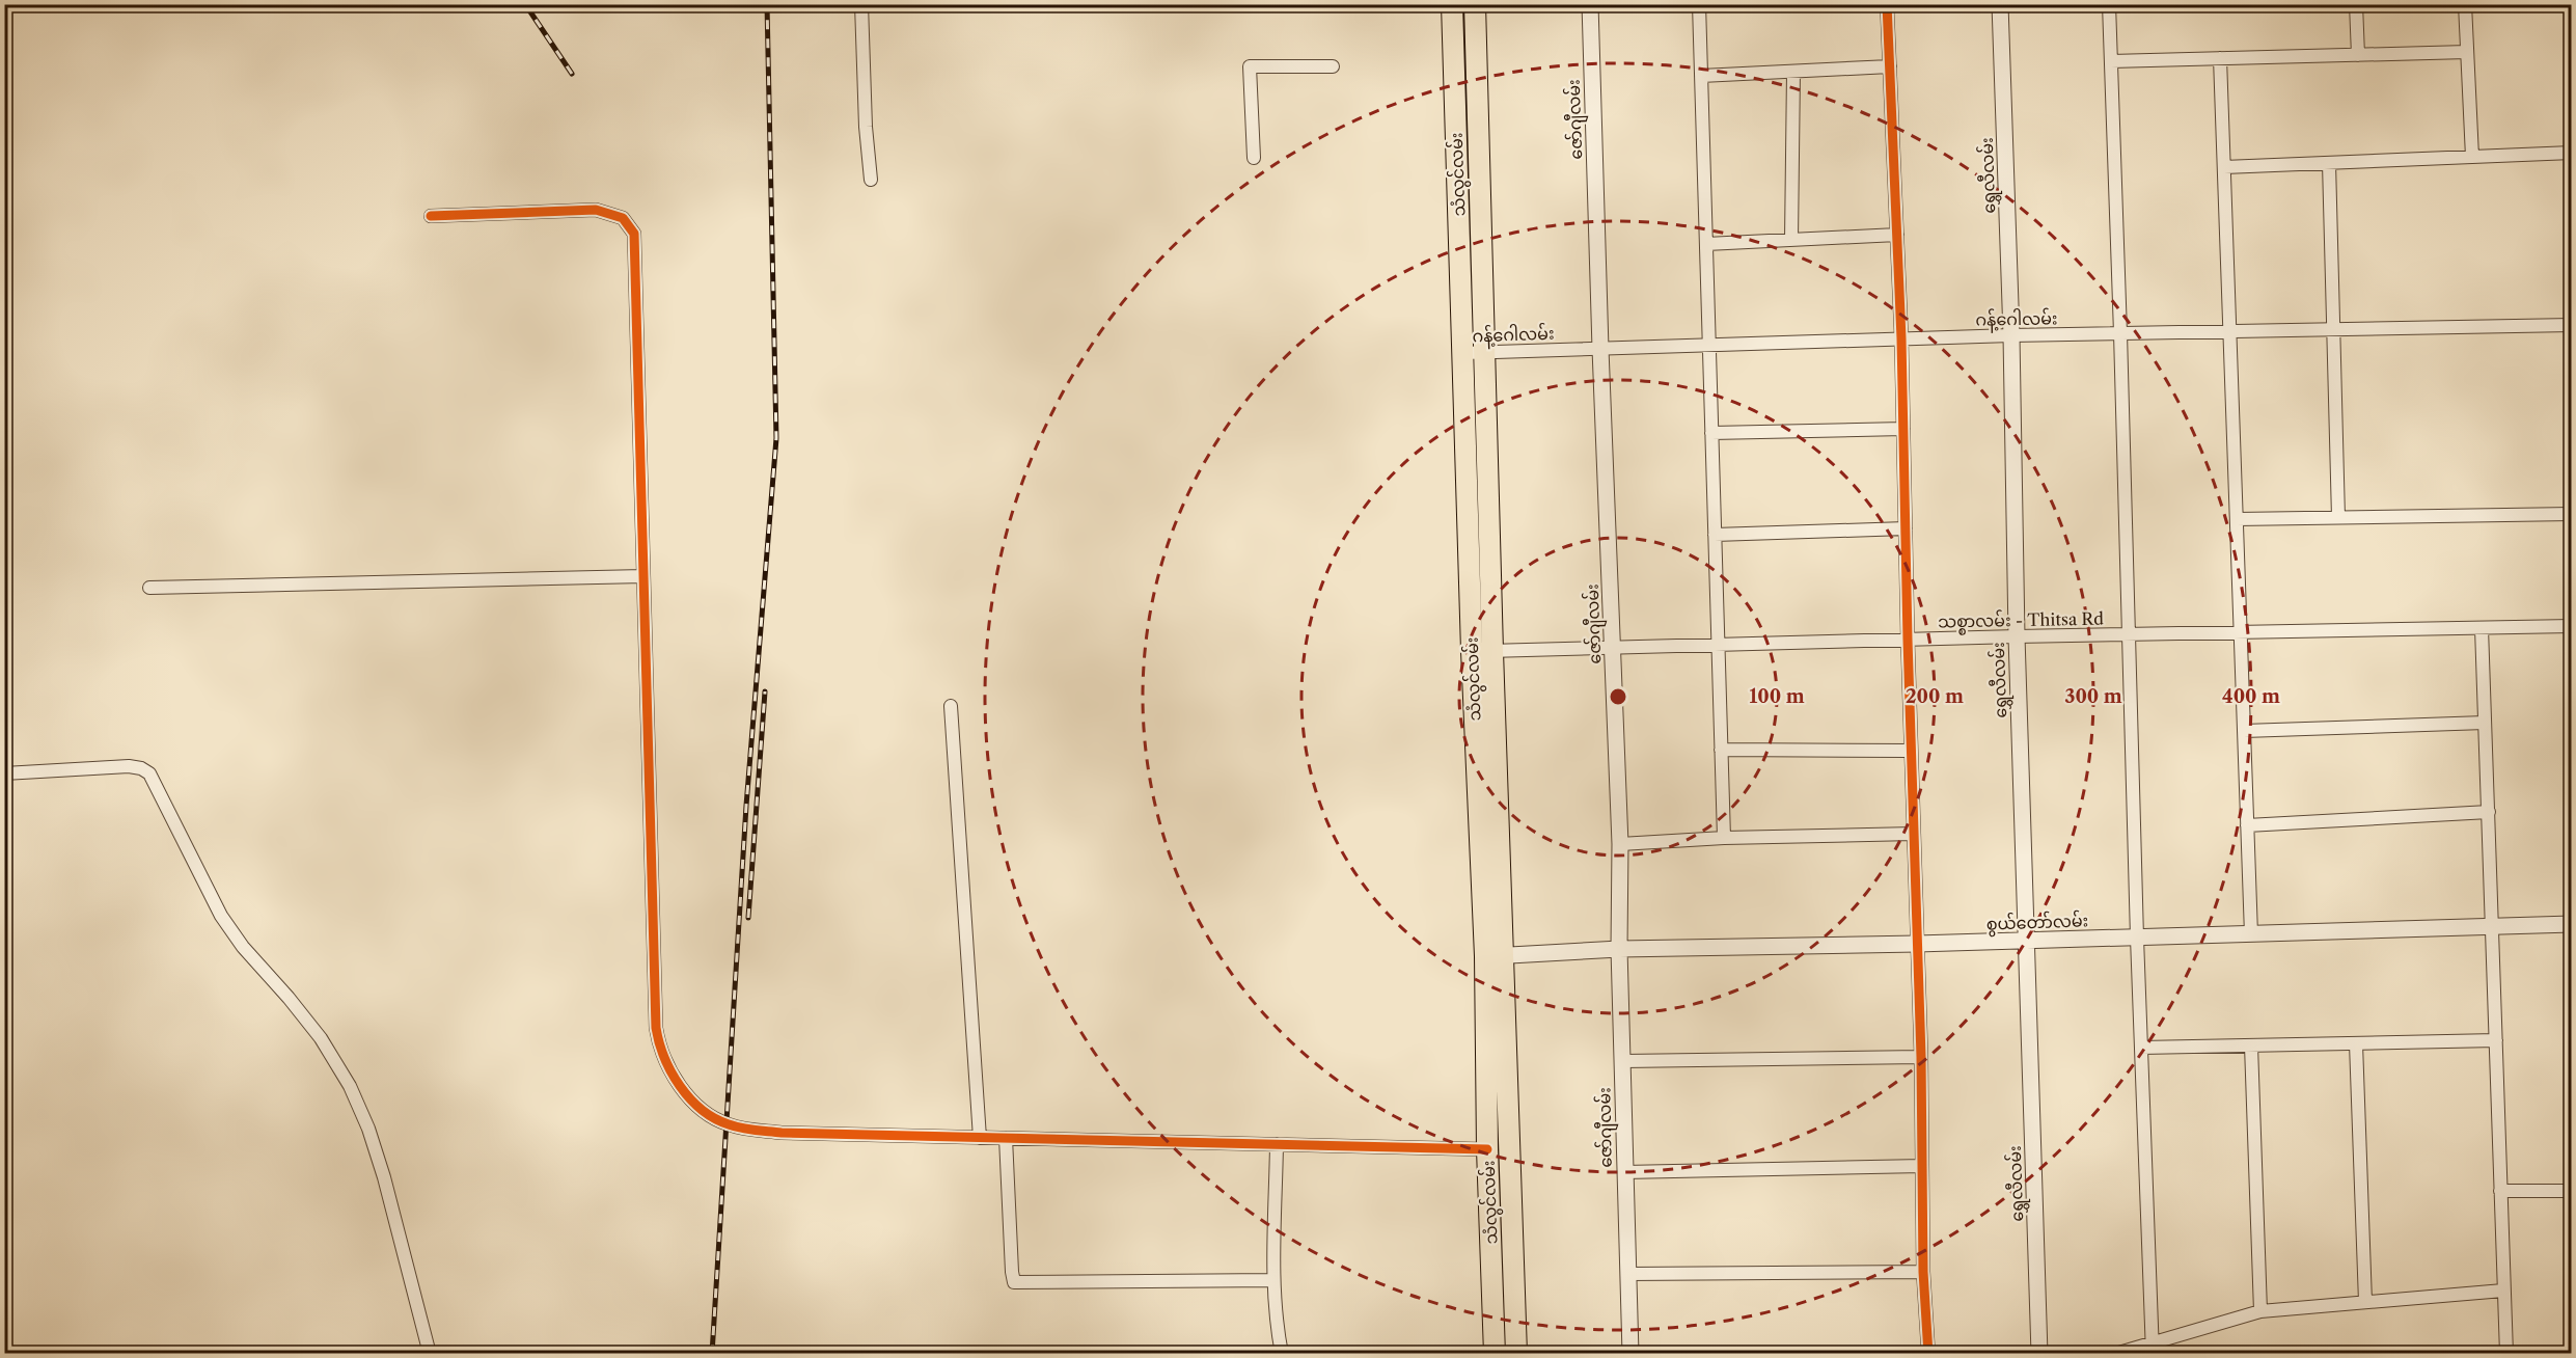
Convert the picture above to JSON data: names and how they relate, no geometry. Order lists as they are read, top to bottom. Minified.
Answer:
{"streets":{"main road":["သံလွင်လမ်း"],"street":["ဇော်ဂျီလမ်း","ရွှေလီလမ်း","ဂန့်ဂေါလမ်း","သစ္စာလမ်း - Thitsa Rd","စွယ်တော်လမ်း"]},"crossings":[["ဇော်ဂျီလမ်း","ဂန့်ဂေါလမ်း"],["ဇော်ဂျီလမ်း","သစ္စာလမ်း - Thitsa Rd"],["ဇော်ဂျီလမ်း","စွယ်တော်လမ်း"],["သံလွင်လမ်း","ဂန့်ဂေါလမ်း"],["သံလွင်လမ်း","သစ္စာလမ်း - Thitsa Rd"],["သံလွင်လမ်း","စွယ်တော်လမ်း"],["ရွှေလီလမ်း","ဂန့်ဂေါလမ်း"],["ရွှေလီလမ်း","သစ္စာလမ်း - Thitsa Rd"],["ရွှေလီလမ်း","စွယ်တော်လမ်း"]],"rings":["100 m","200 m","300 m","400 m"]}
